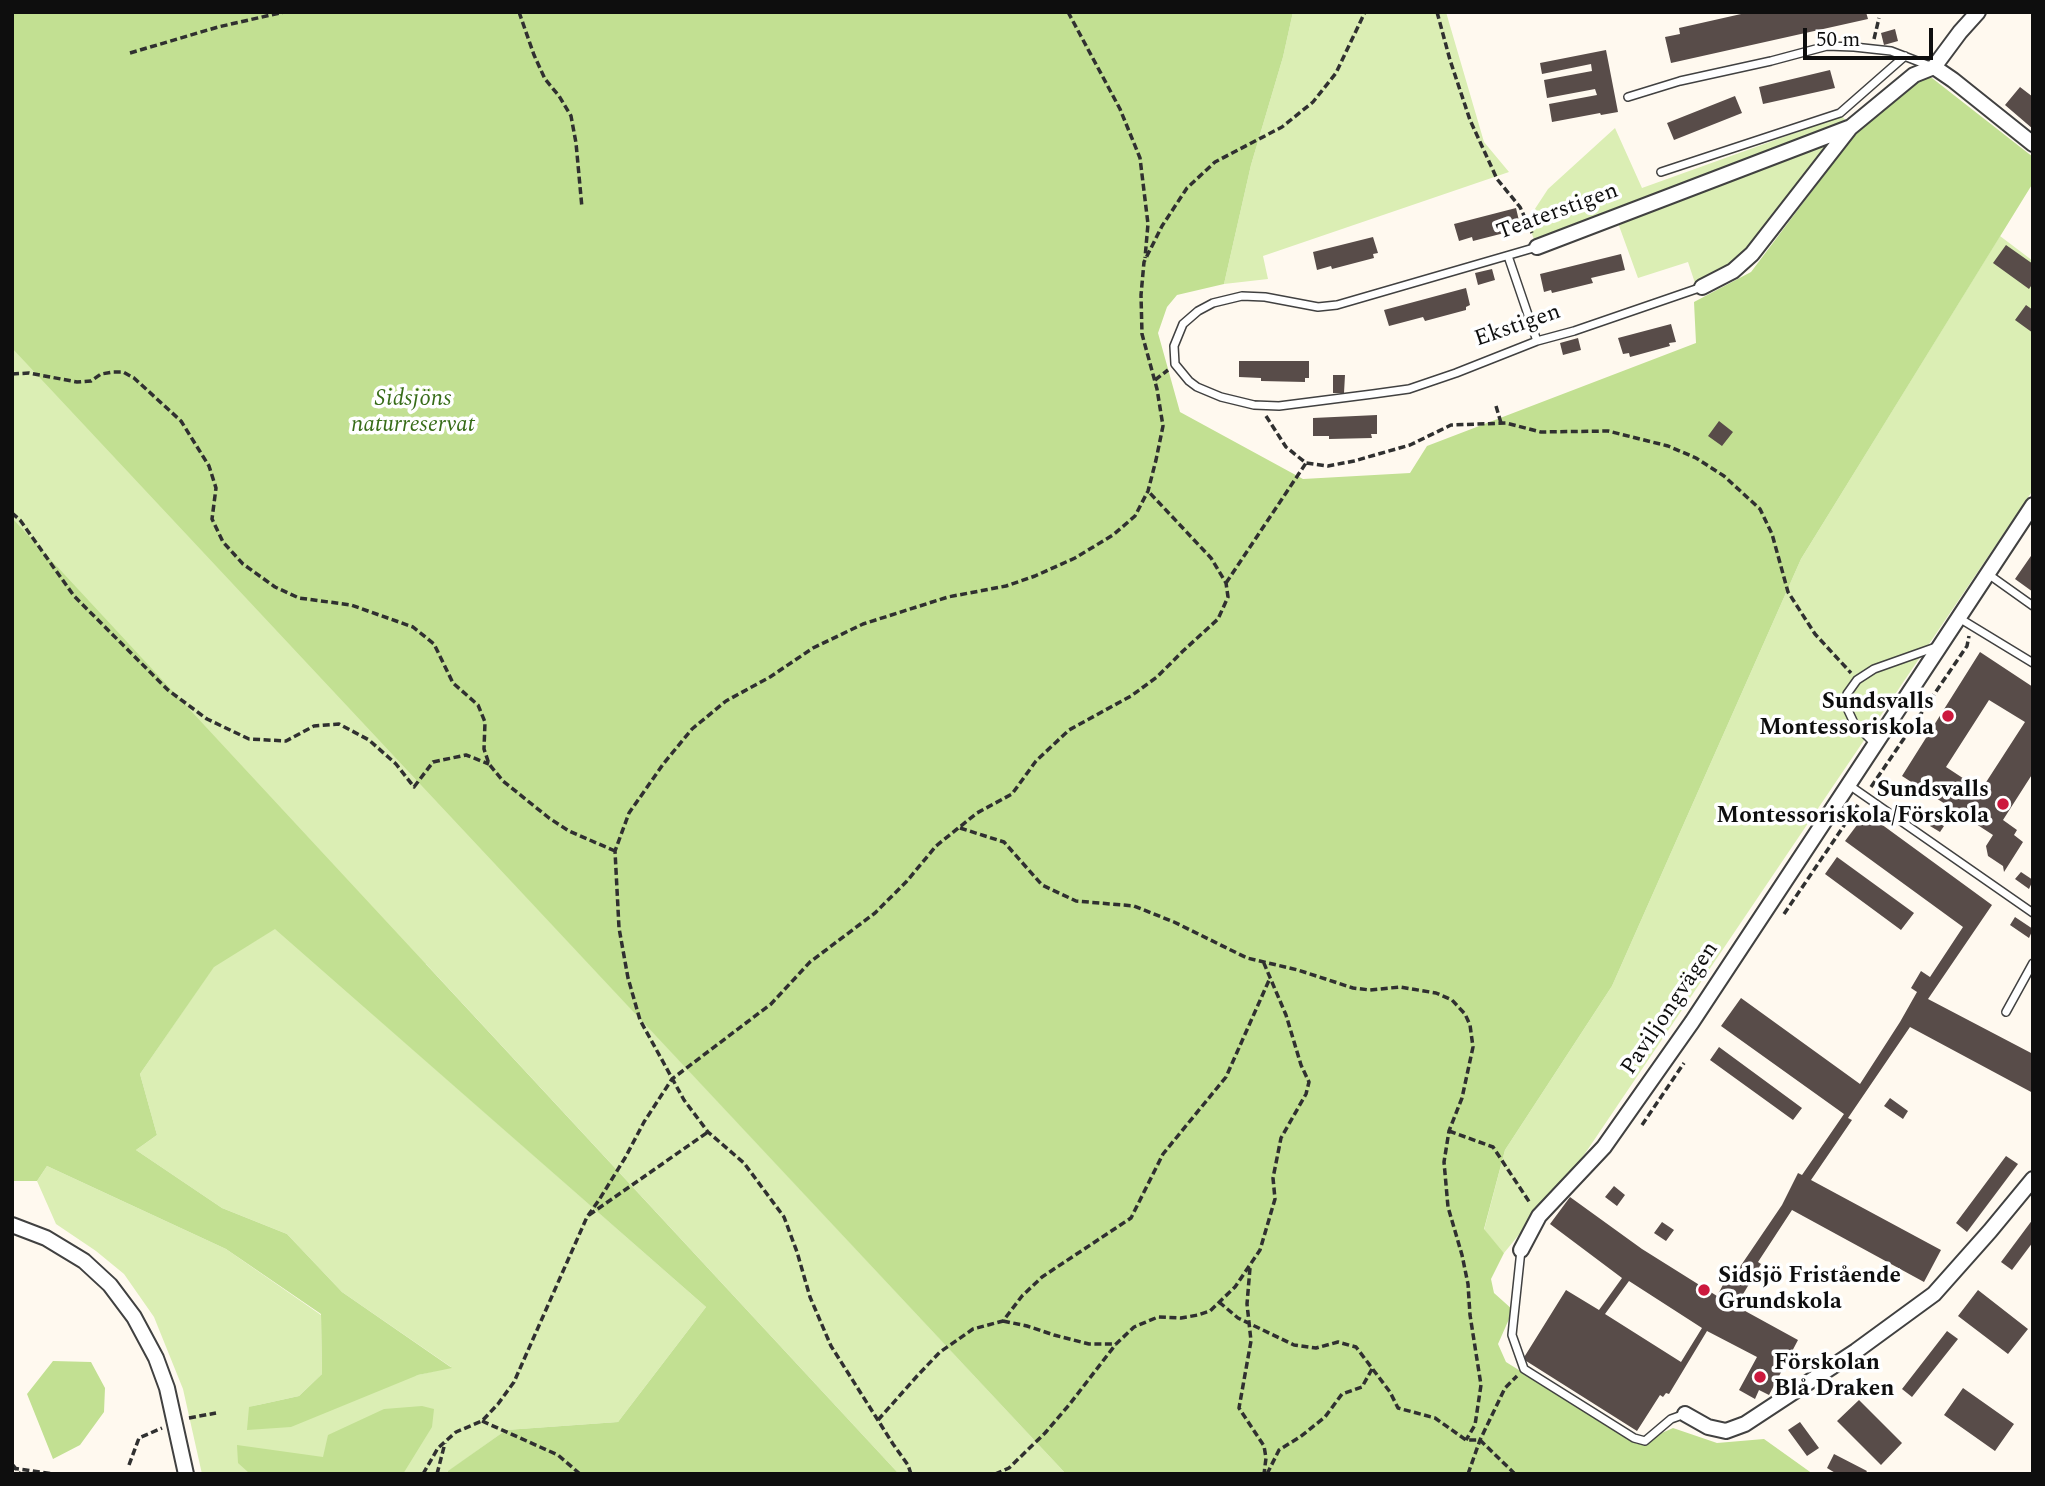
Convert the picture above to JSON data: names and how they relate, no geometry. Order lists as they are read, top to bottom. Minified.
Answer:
{"streets":{"street":["Teaterstigen","Ekstigen","Paviljongvägen"]},"crossings":[["Teaterstigen","Ekstigen"]],"parks":["Sidsjöns naturreservat"],"places":["Sundsvalls Montessoriskola","Sundsvalls Montessoriskola/Förskola","Sidsjö Fristående Grundskola","Förskolan Blå Draken"],"scale_bar":"50 m"}
